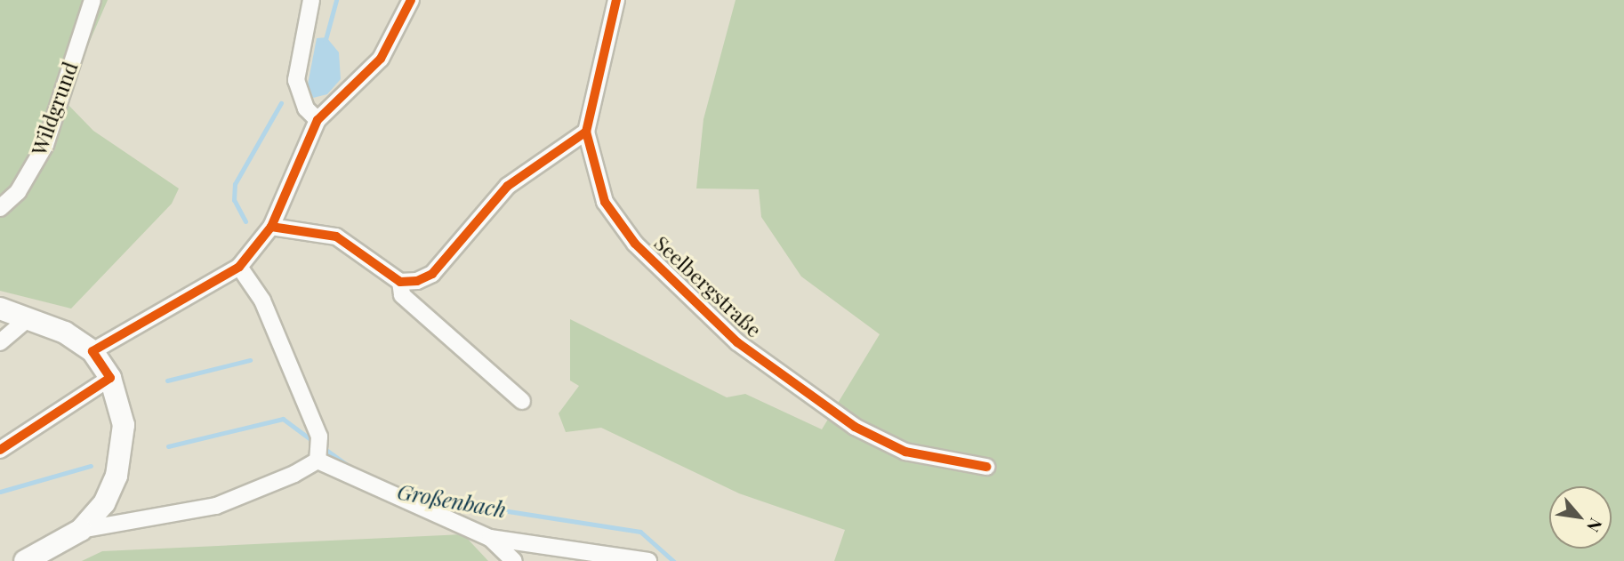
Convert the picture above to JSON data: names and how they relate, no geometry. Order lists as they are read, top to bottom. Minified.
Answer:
{"streets":{"street":["Wildgrund","Seelbergstraße"]},"water":["Großenbach"],"north":"bottom right"}
